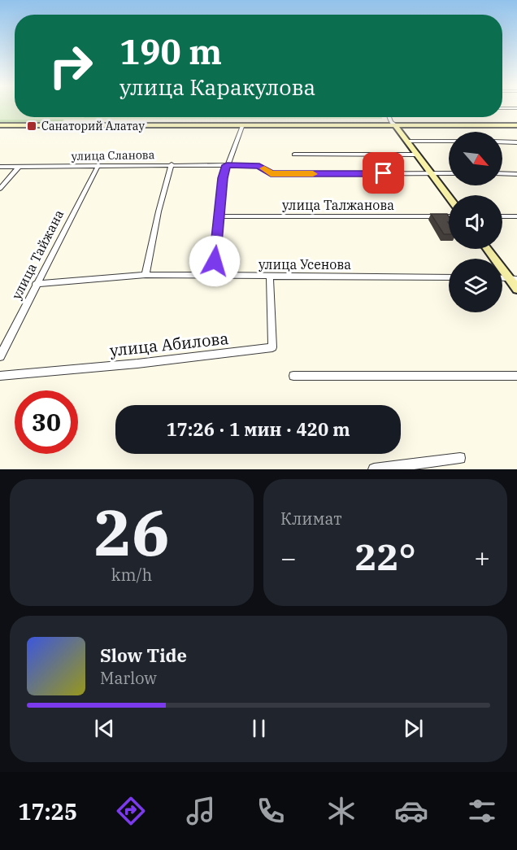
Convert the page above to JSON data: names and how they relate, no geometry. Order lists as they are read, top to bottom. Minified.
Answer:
{"streets":{"street":["улица Сланова","улица Талжанова","улица Тайжана","улица Усенова","улица Абилова"]},"crossings":[["улица Сланова","улица Тайжана"],["улица Тайжана","улица Усенова"],["улица Усенова","улица Абилова"]],"places":{"transit":["Санаторий Алатау"]},"north":"bottom right","page":{"turn":["190 m","улица Каракулова"],"limit":"30","trip":"17:26 · 1 мин · 420 m","tile":[["26","km/h"],"Климат"],"heat":["−","22°","+"],"song":["Slow Tide","Marlow"],"tabs":"17:25"}}
